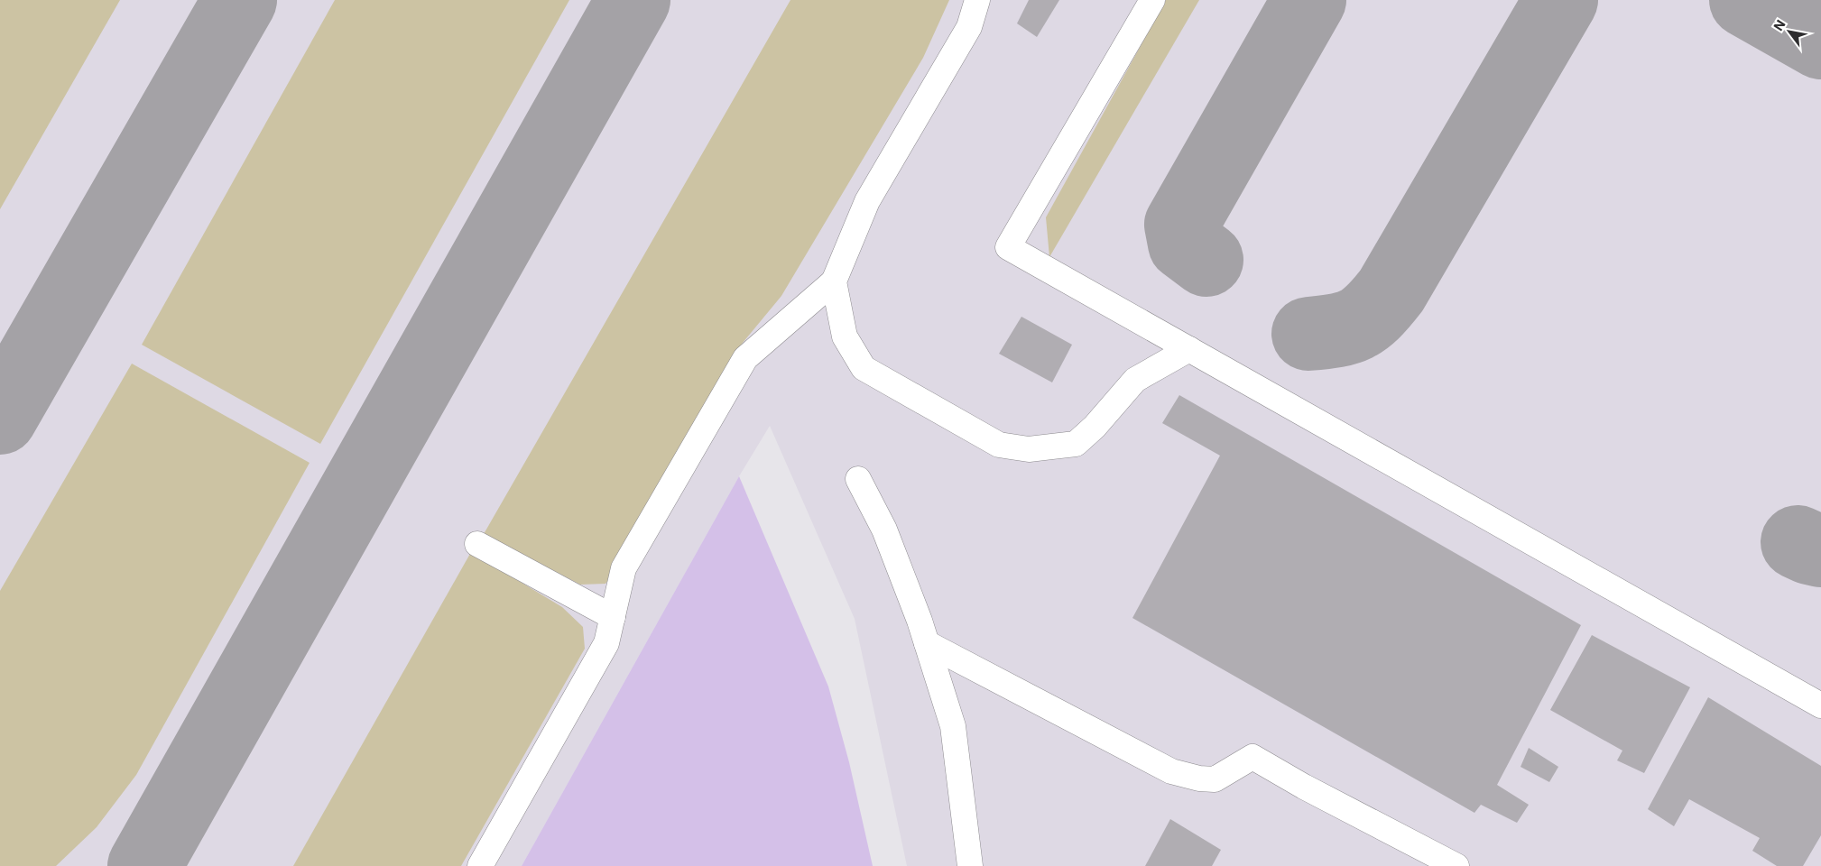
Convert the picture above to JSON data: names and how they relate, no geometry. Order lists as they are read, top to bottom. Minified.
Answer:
{"north":"top left"}
